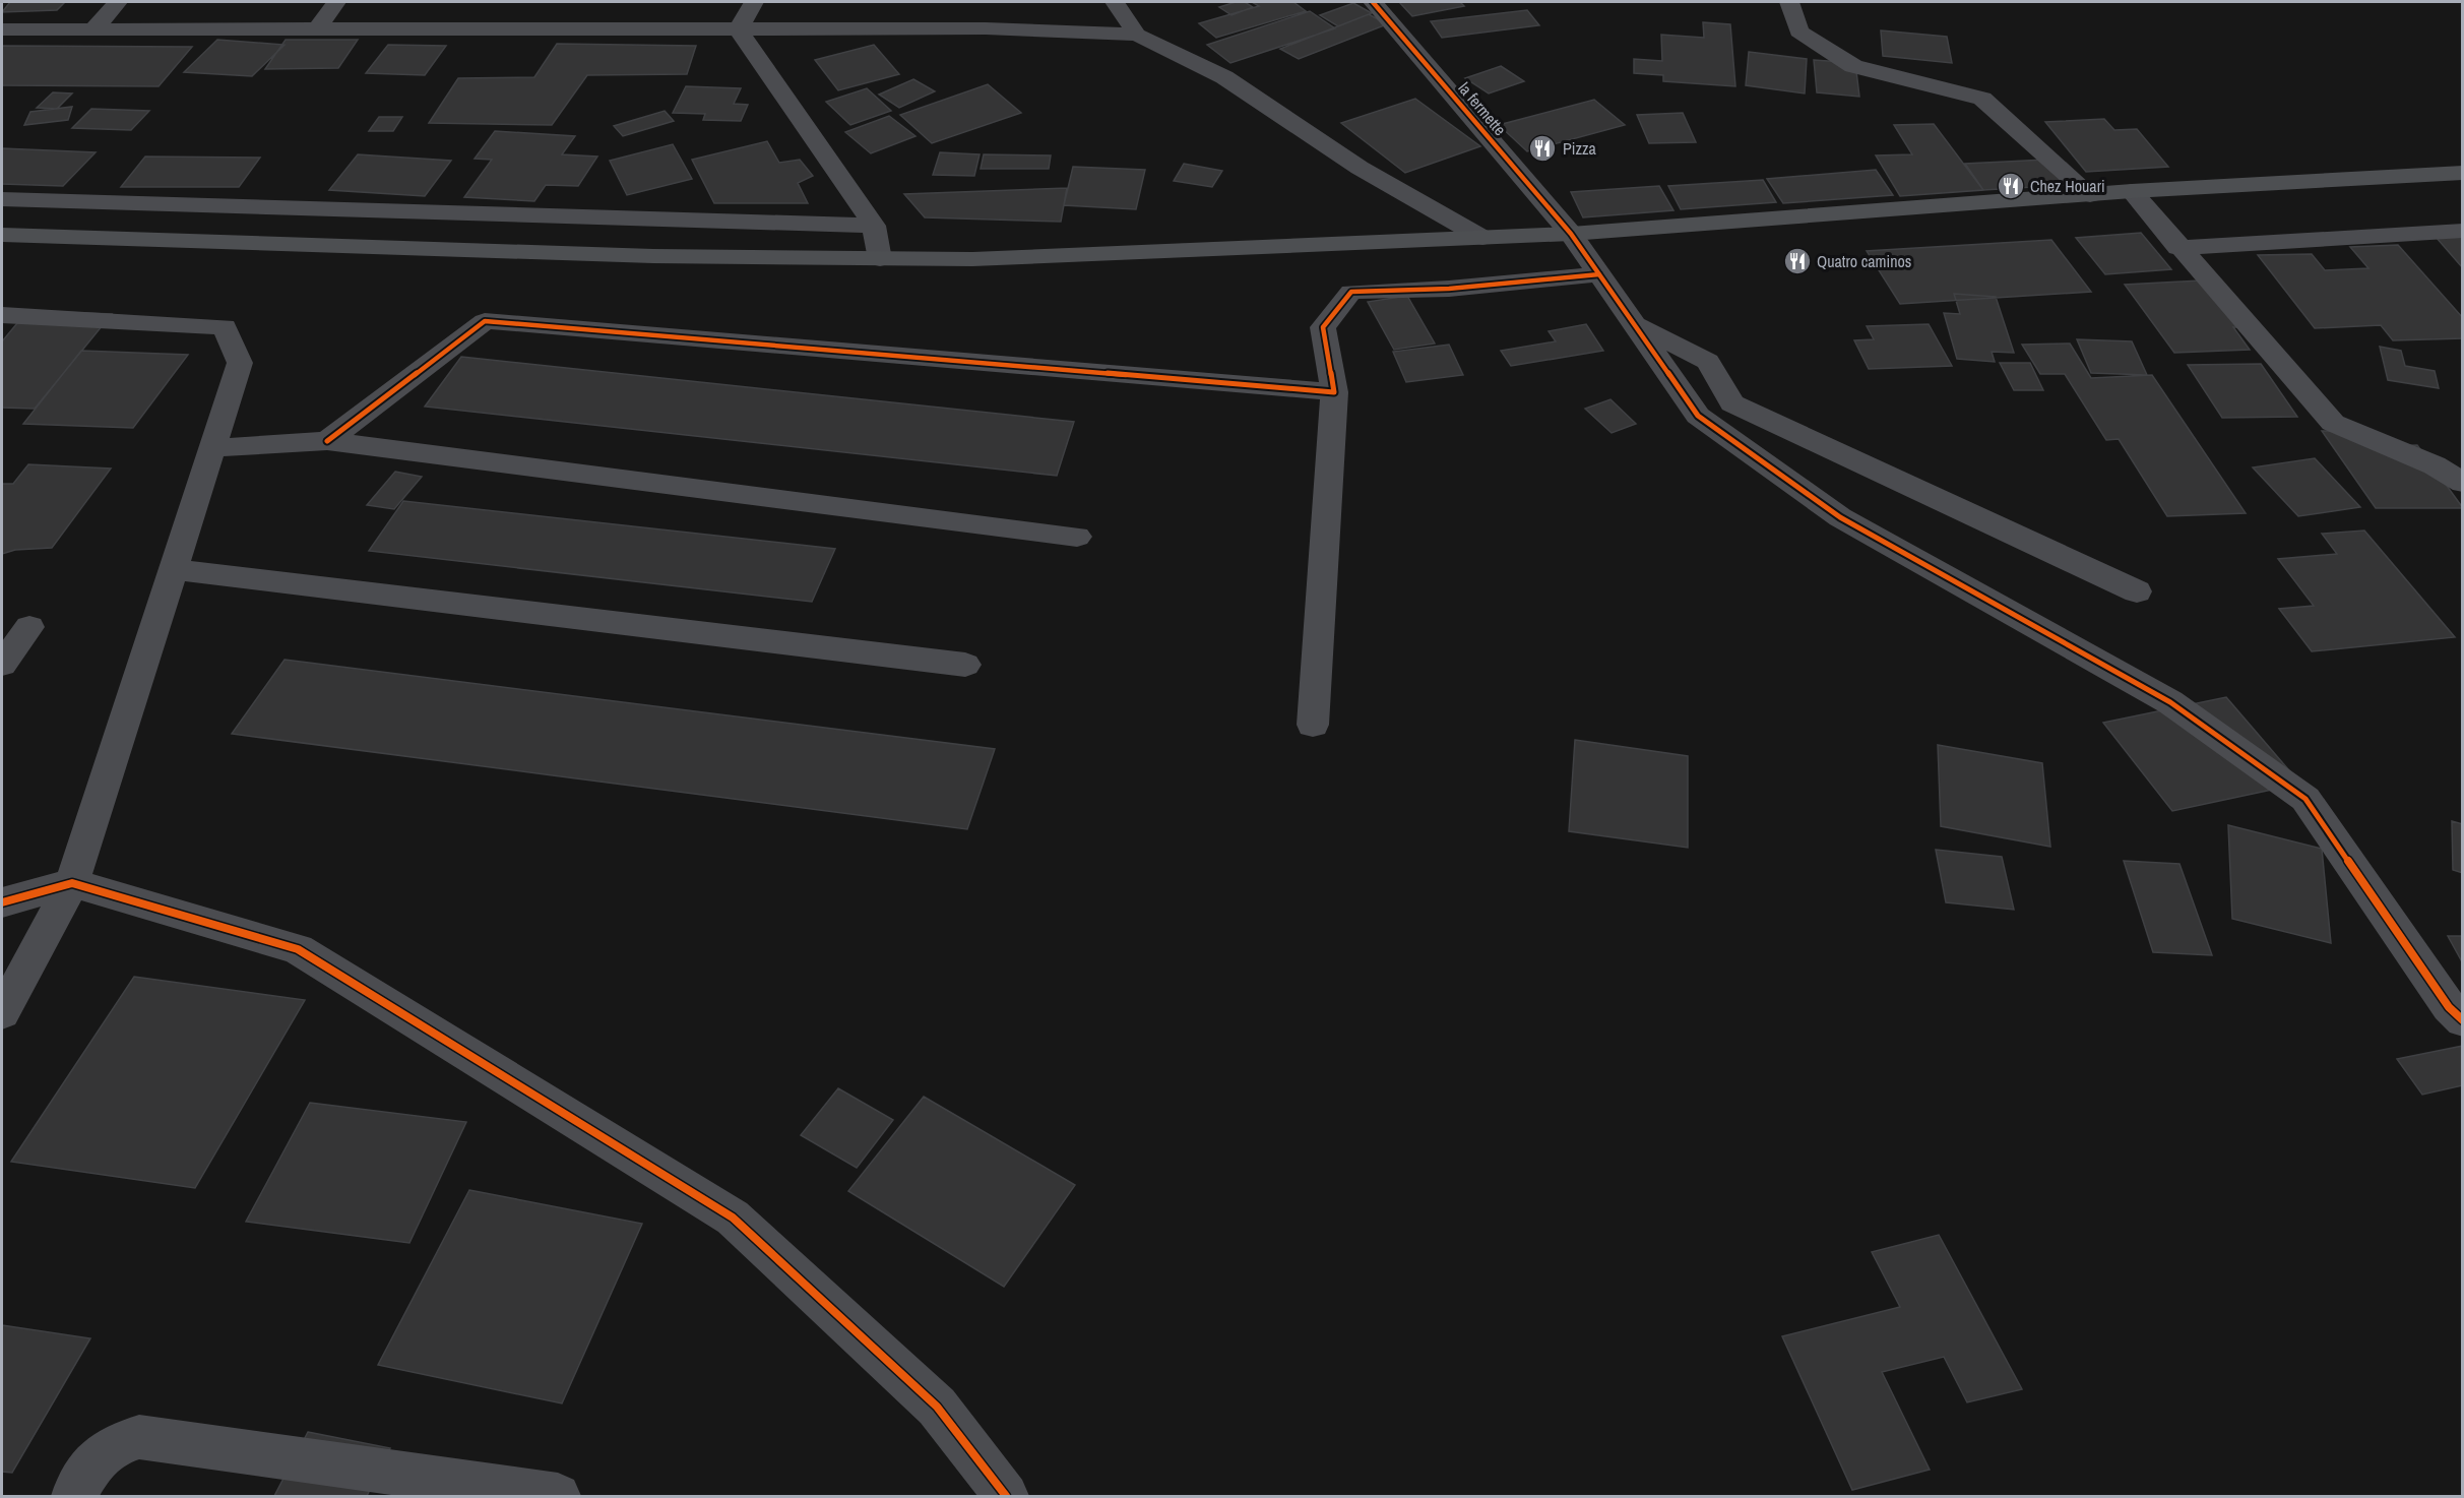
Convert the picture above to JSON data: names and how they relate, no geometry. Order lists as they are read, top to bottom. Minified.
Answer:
{"streets":{"street":["la fermette"]},"places":{"restaurant":["Pizza","Chez Houari","Quatro caminos"]}}
